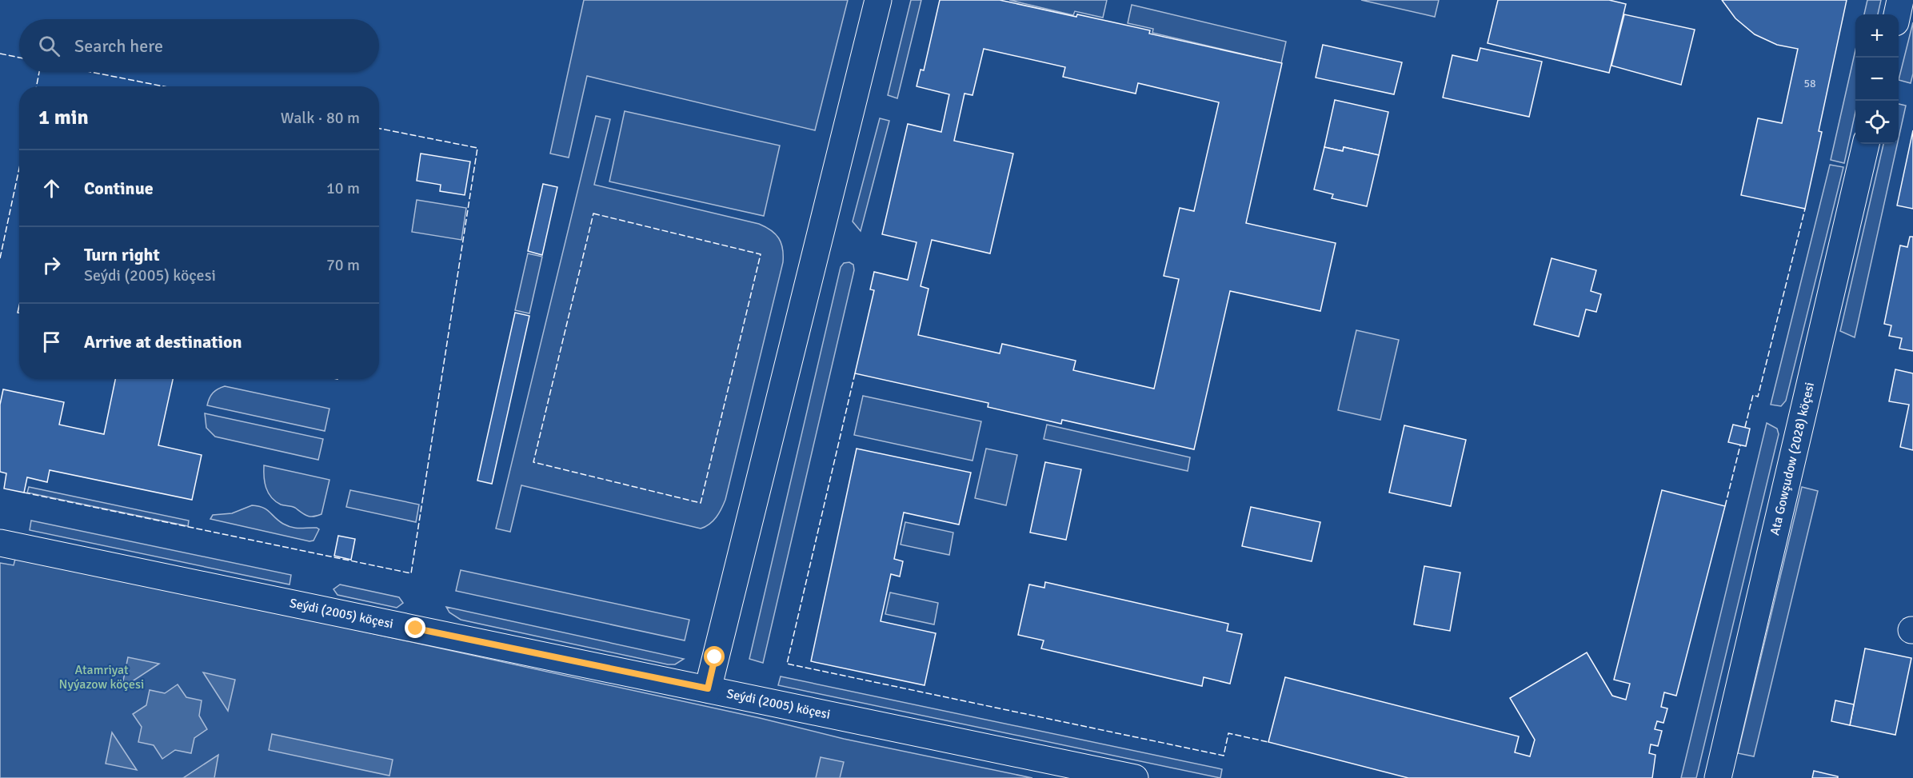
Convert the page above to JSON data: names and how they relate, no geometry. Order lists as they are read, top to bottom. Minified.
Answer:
{"streets":{"street":["Ata Gowşudow (2028) köçesi","Seýdi (2005) köçesi"]},"parks":["Atamriyat Nyýazow köçesi"],"house_numbers":["58"],"page":{"map_buttons":["+","−"],"search":"Search here","heading":["1 min","Walk · 80 m"],"list":[["Continue","10 m"],["Turn right","Seýdi (2005) köçesi","70 m"],"Arrive at destination"]}}
